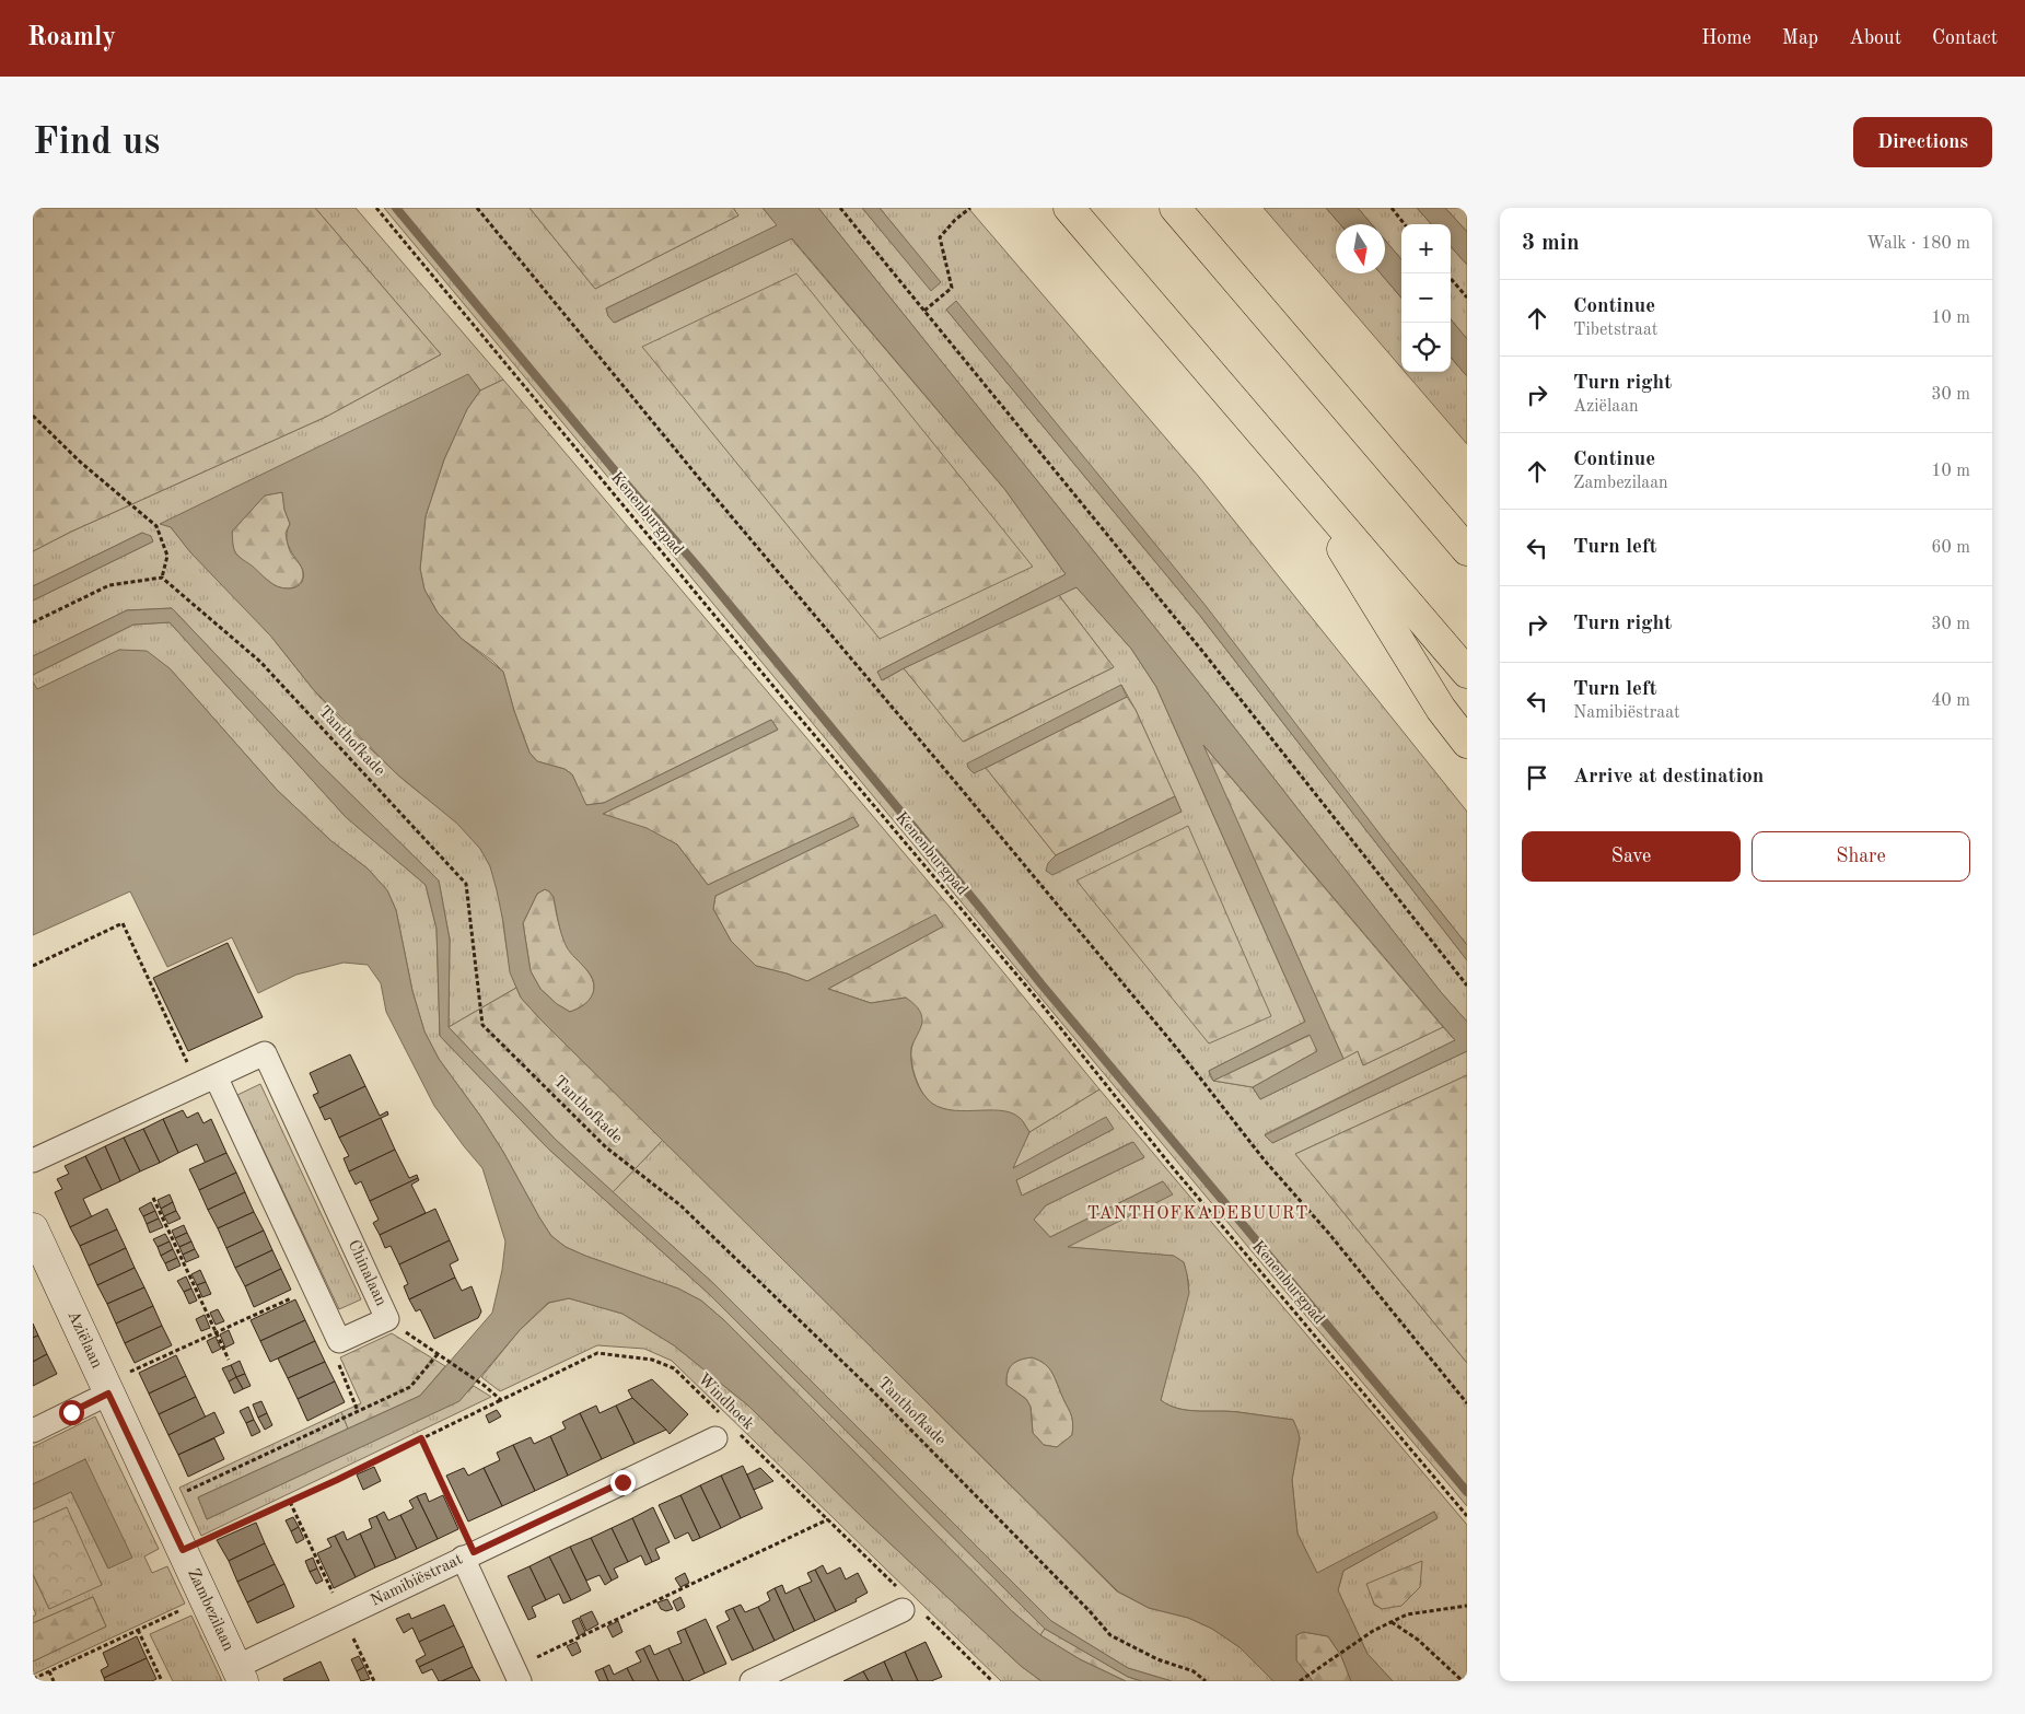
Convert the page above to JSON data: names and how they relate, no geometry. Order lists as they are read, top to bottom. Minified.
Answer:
{"streets":{"street":["Chinalaan","Aziëlaan","Namibiëstraat","Zambezilaan"],"path":["Kenenburgpad","Tanthofkade","Windhoek"]},"crossings":[["Aziëlaan","Zambezilaan"],["Windhoek","Namibiëstraat"],["Windhoek","Zambezilaan"],["Namibiëstraat","Zambezilaan"]],"districts":["TANTHOFKADEBUURT"],"north":"bottom","page":{"header":"Roamly","nav":["Home","Map","About","Contact"],"buttons":["Directions",["Save","Share"]],"title":"Find us","heading":["3 min","Walk · 180 m"],"map_buttons":["+","−"],"list":[["Continue","Tibetstraat","10 m"],["Turn right","Aziëlaan","30 m"],["Continue","Zambezilaan","10 m"],["Turn left","60 m"],["Turn right","30 m"],["Turn left","Namibiëstraat","40 m"],"Arrive at destination"]}}
